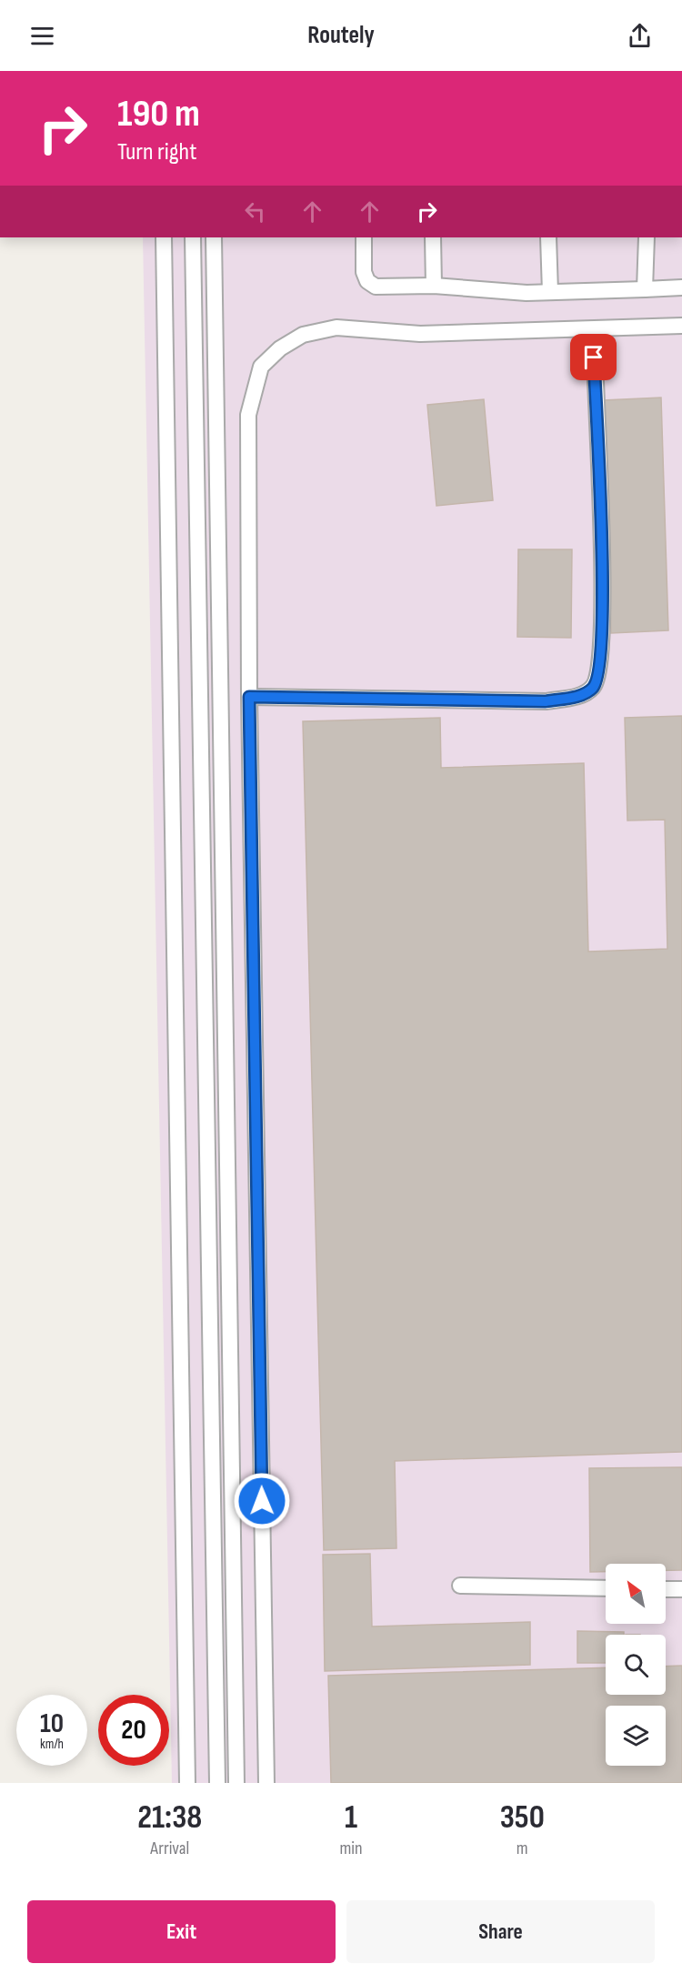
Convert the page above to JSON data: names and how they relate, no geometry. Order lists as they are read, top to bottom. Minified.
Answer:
{"north":"top left","page":{"header":"Routely","turn":["190 m","Turn right"],"speed":"10 km/h","limit":"20","eta":["21:38","Arrival","1","min","350","m"],"buttons":["Exit","Share"]}}
